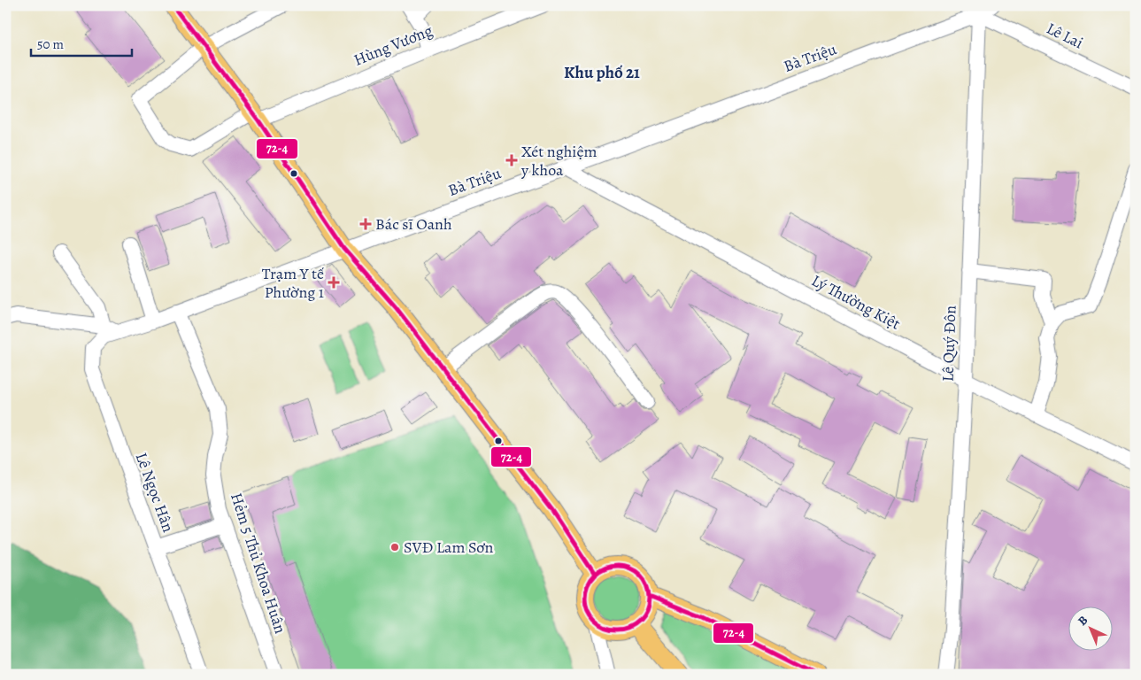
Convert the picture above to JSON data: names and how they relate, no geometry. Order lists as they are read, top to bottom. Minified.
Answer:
{"streets":{"street":["Lê Lai","Hùng Vương","Bà Triệu","Lý Thường Kiệt","Lê Quý Đôn","Lê Ngọc Hân","Hẻm 5 Thủ Khoa Huân"]},"crossings":[["Lê Lai","Bà Triệu"],["Lê Lai","Lê Quý Đôn"],["Bà Triệu","Lý Thường Kiệt"],["Bà Triệu","Lê Quý Đôn"],["Bà Triệu","Lê Ngọc Hân"],["Bà Triệu","Hẻm 5 Thủ Khoa Huân"],["Lý Thường Kiệt","Lê Quý Đôn"]],"districts":["Khu phố 21"],"places":{"health":["Xét nghiệm y khoa","Bác sĩ Oanh","Trạm Y tế Phường 1"],"other":["SVĐ Lam Sơn"]},"lines":["transit line 72-4"],"scale_bar":"50 m","north":"top left"}
